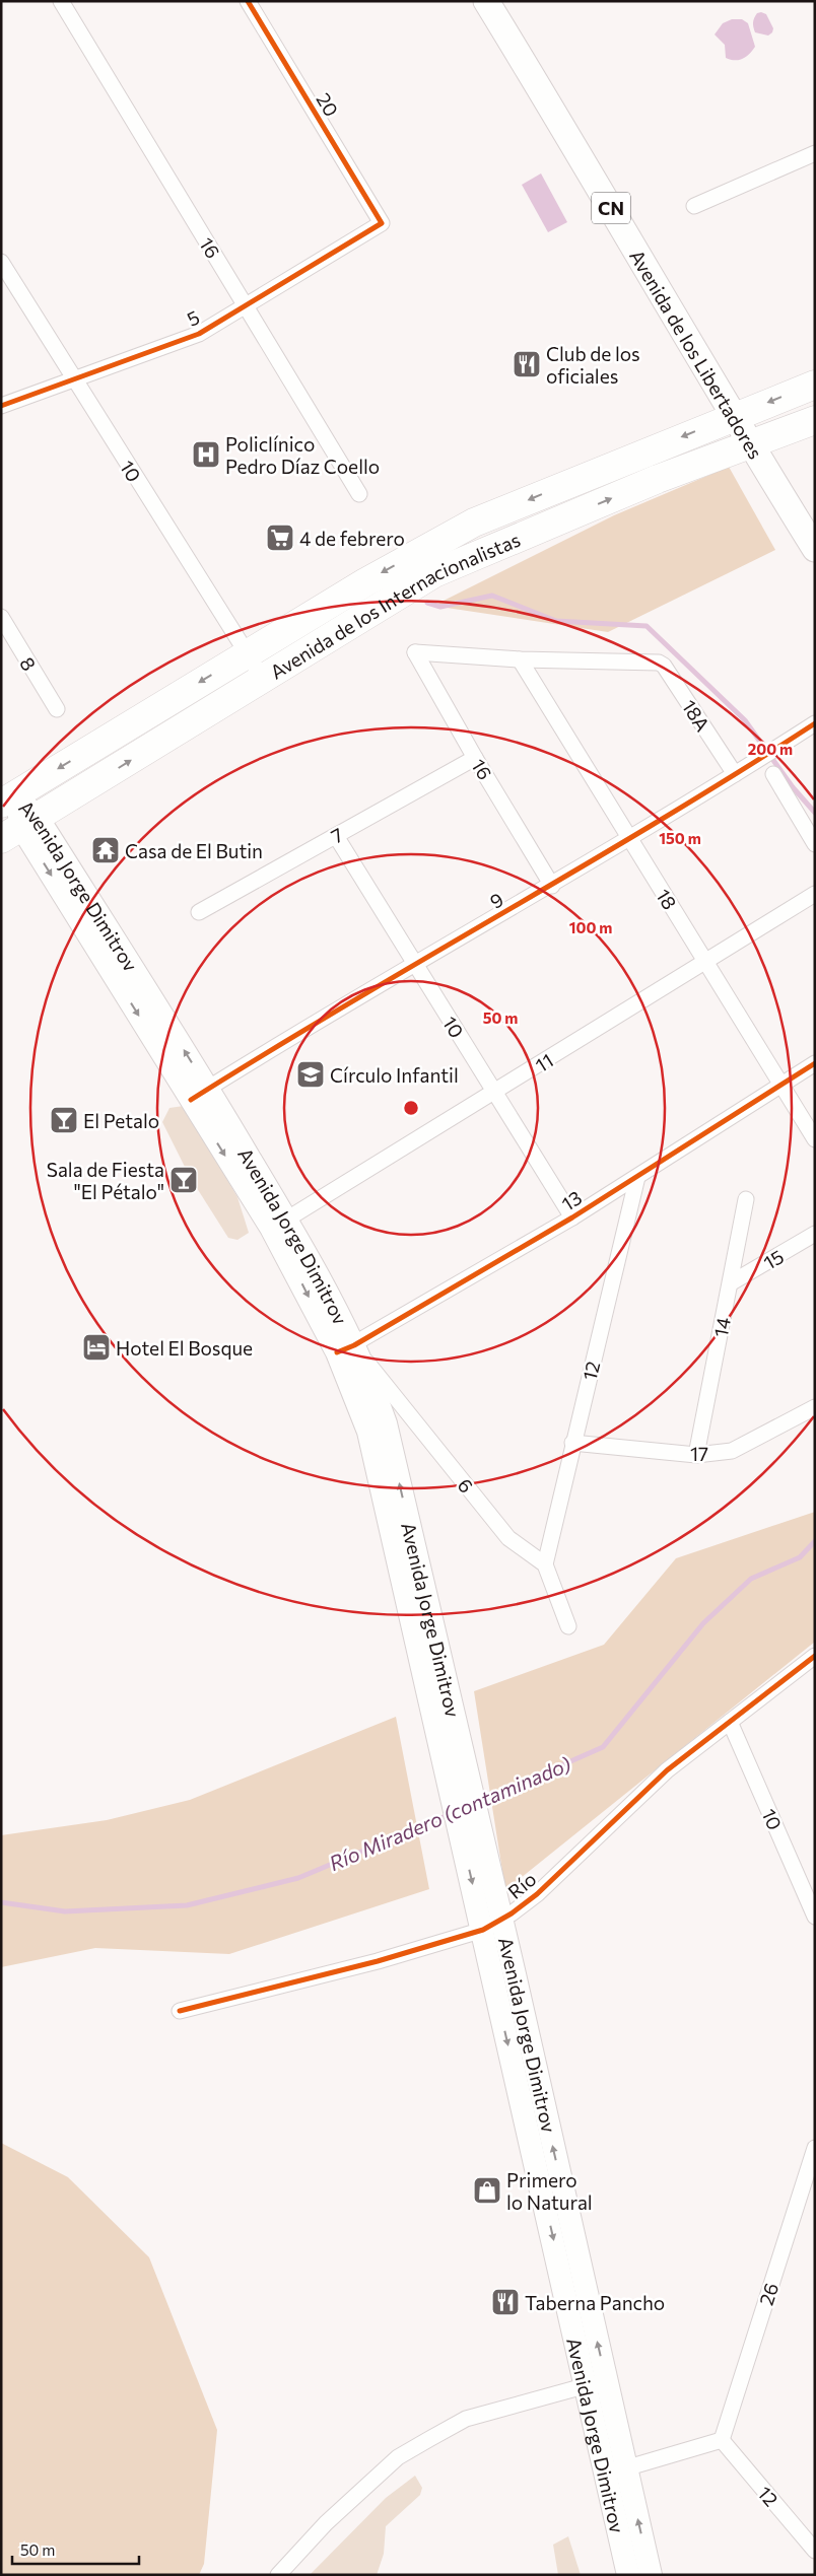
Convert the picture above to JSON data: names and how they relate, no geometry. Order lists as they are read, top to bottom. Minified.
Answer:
{"streets":{"highway":["Avenida de los Internacionalistas"],"main road":["CN","Avenida de los Libertadores","Avenida Jorge Dimitrov"],"street":["20","16","5","10","8","18A","7","18","9","11","13","15","14","12","17","6","Río","26"]},"crossings":[["20","5"],["16","5"],["16","18A"],["16","7"],["16","18"],["16","9"],["5","10"],["Avenida de los Libertadores","Avenida de los Internacionalistas"],["10","Avenida de los Internacionalistas"],["10","7"],["10","9"],["10","11"],["10","13"],["10","Río"],["Avenida de los Internacionalistas","Avenida Jorge Dimitrov"],["18A","18"],["18A","9"],["Avenida Jorge Dimitrov","9"],["Avenida Jorge Dimitrov","11"],["Avenida Jorge Dimitrov","13"],["Avenida Jorge Dimitrov","6"],["Avenida Jorge Dimitrov","Río"],["18","9"],["18","11"],["18","13"],["13","12"],["13","6"],["15","14"],["14","17"],["12","17"],["12","6"],["12","26"]],"water":["Río Miradero (contaminado)"],"places":{"restaurant":["Club de los oficiales","Taberna Pancho"],"hospital":["Policlínico Pedro Díaz Coello"],"supermarket":["4 de febrero"],"temple":["Casa de El Butin"],"school or university":["Círculo Infantil"],"bar":["El Petalo","Sala de Fiesta \"El Pétalo\""],"hotel":["Hotel El Bosque"],"shop":["Primero lo Natural"]},"scale_bar":"50 m","rings":["200 m","150 m","100 m","50 m"]}
